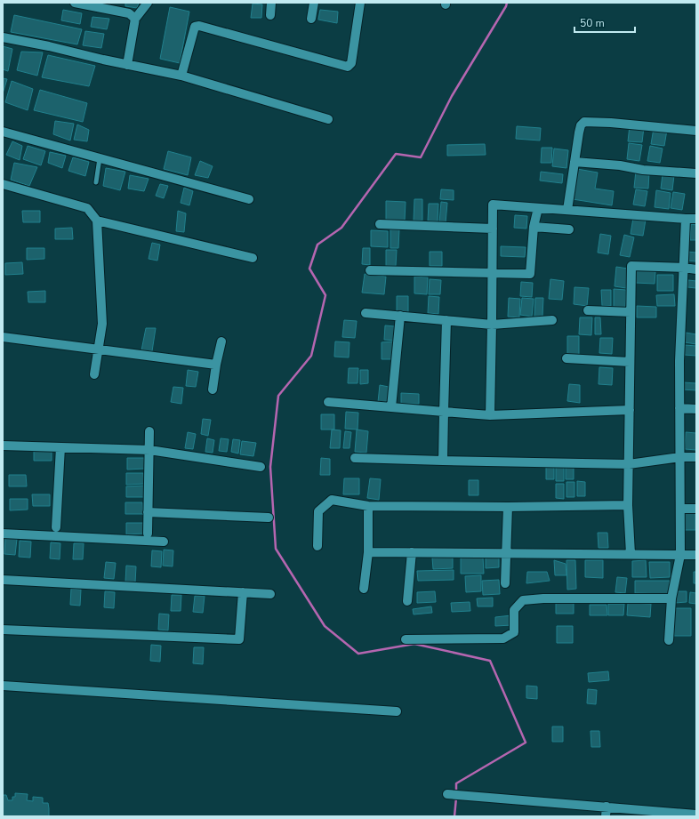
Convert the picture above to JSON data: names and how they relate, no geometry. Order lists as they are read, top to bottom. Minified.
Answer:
{"scale_bar":"50 m"}
